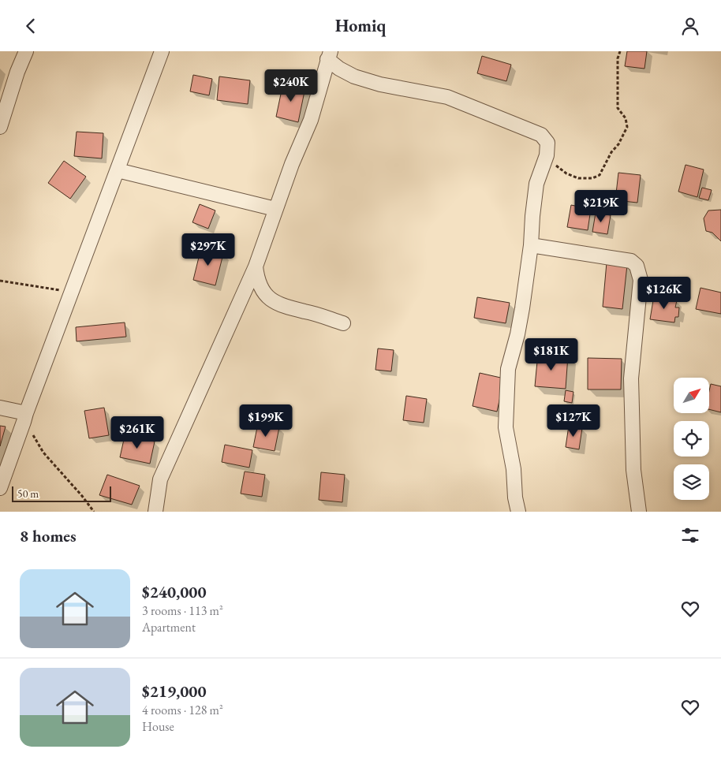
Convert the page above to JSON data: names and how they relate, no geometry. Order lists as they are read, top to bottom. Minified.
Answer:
{"scale_bar":"50 m","north":"top right","page":{"header":"Homiq","price":["$240K","$219K","$297K","$126K","$181K","$199K","$127K","$261K"],"scale":"50 m","heading":"8 homes","list":[{"name":"$240,000","note":"3 rooms · 113 m² · Apartment"},{"name":"$219,000","note":"4 rooms · 128 m² · House"}]}}
